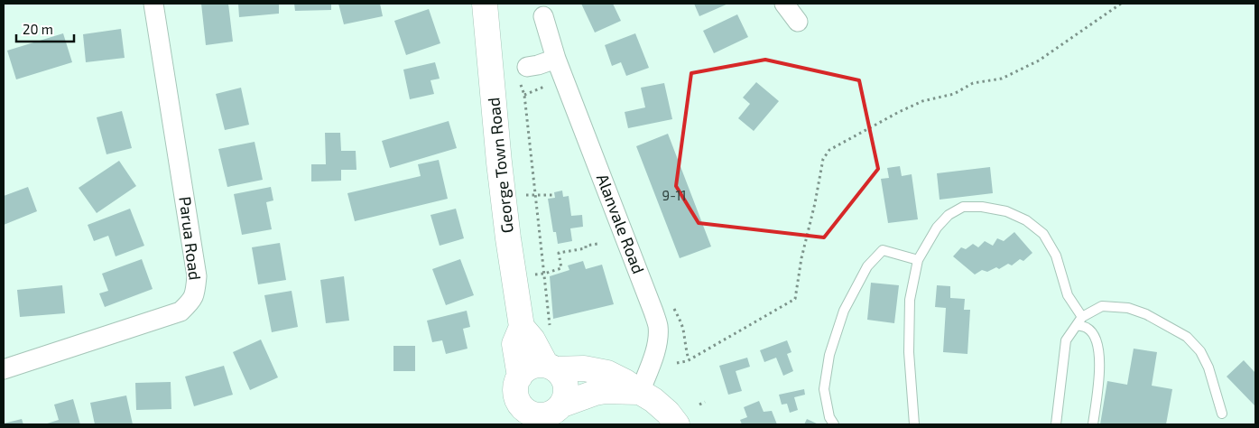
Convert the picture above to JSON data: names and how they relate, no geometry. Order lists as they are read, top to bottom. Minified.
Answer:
{"streets":{"main road":["George Town Road"],"street":["Alanvale Road","Parua Road"]},"house_numbers":["9-11"],"scale_bar":"20 m"}
